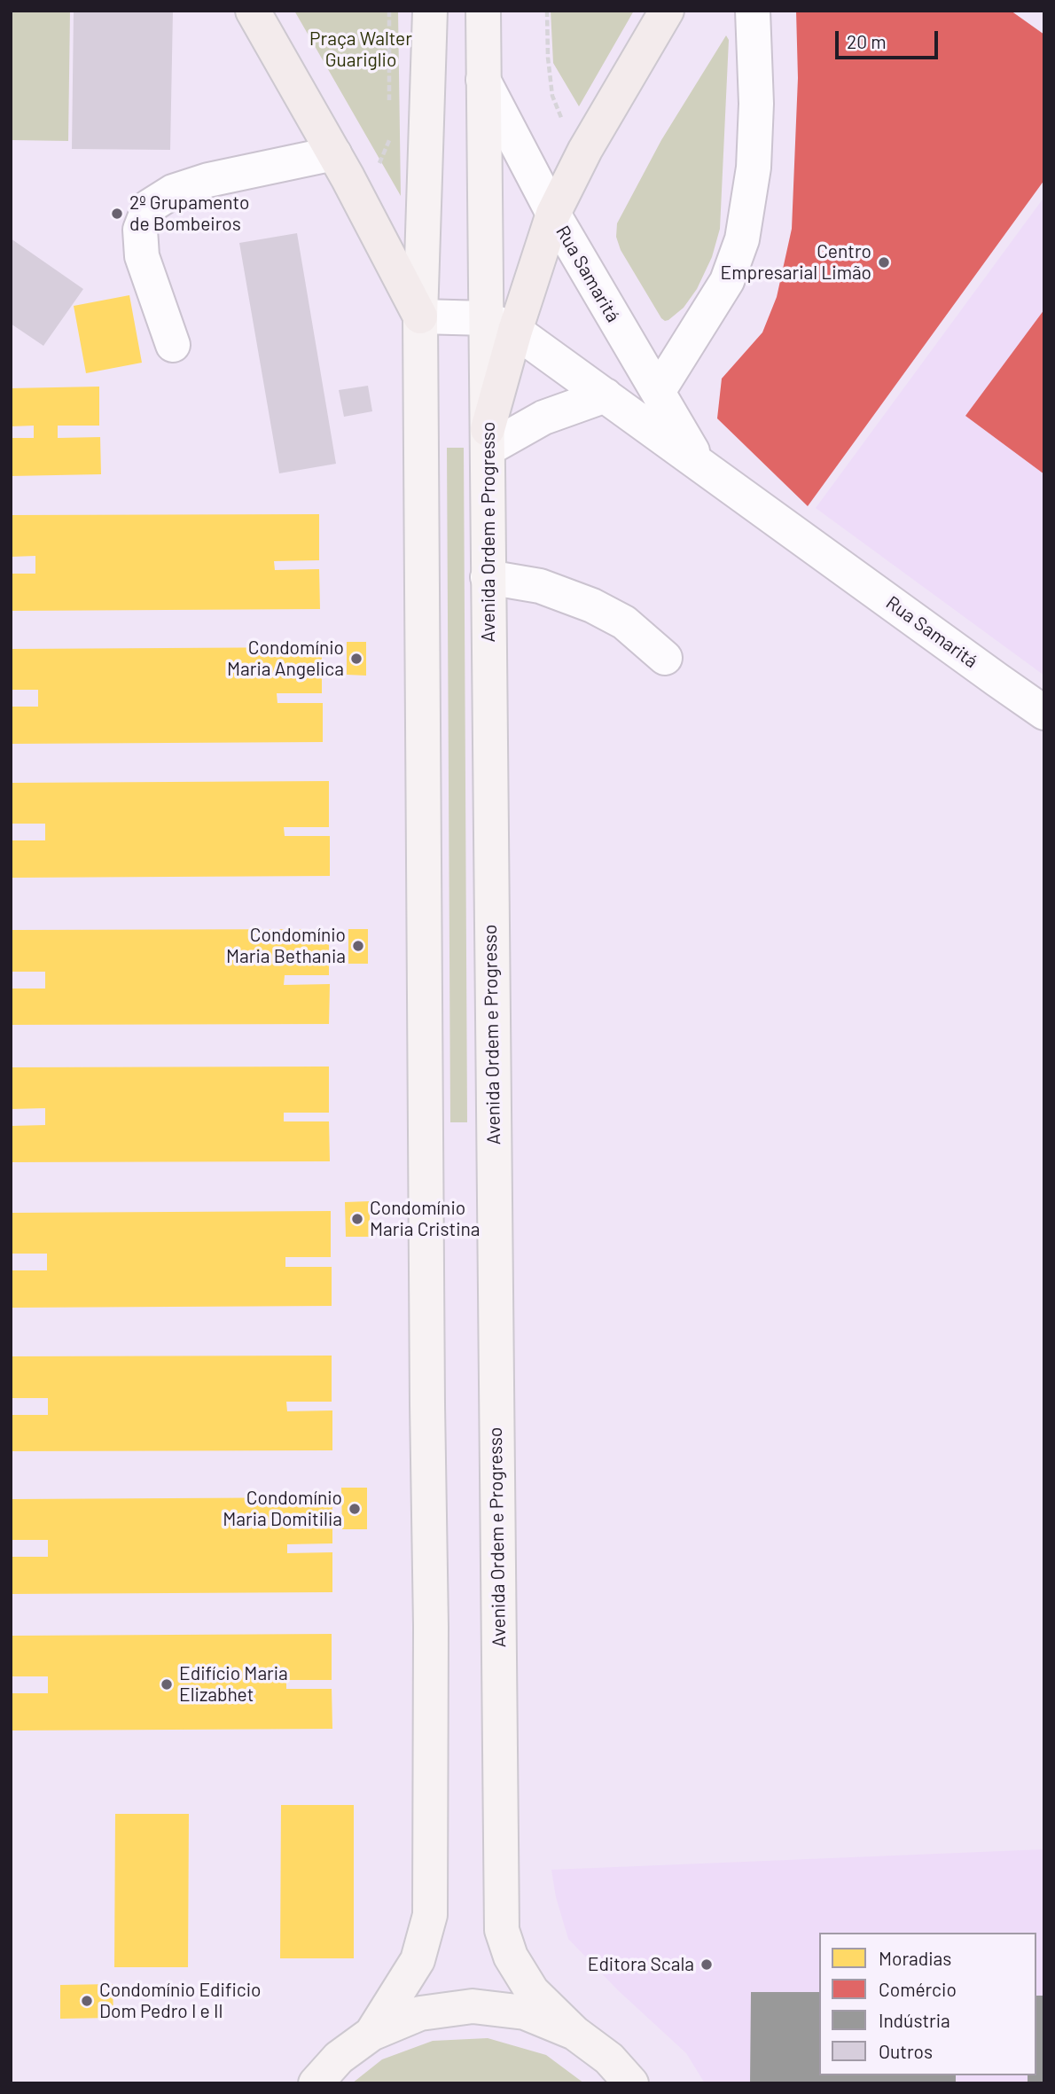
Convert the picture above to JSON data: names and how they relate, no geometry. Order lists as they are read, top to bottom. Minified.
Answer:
{"streets":{"main road":["Avenida Ordem e Progresso"],"street":["Rua Samaritá"]},"parks":["Praça Walter Guariglio"],"places":["2º Grupamento de Bombeiros","Centro Empresarial Limão","Condomínio Maria Angelica","Condomínio Maria Bethania","Condomínio Maria Cristina","Condomínio Maria Domitilia","Edifício Maria Elizabhet","Editora Scala","Condomínio Edificio Dom Pedro I e II"],"legend":["Moradias","Comércio","Indústria","Outros"],"scale_bar":"20 m"}
